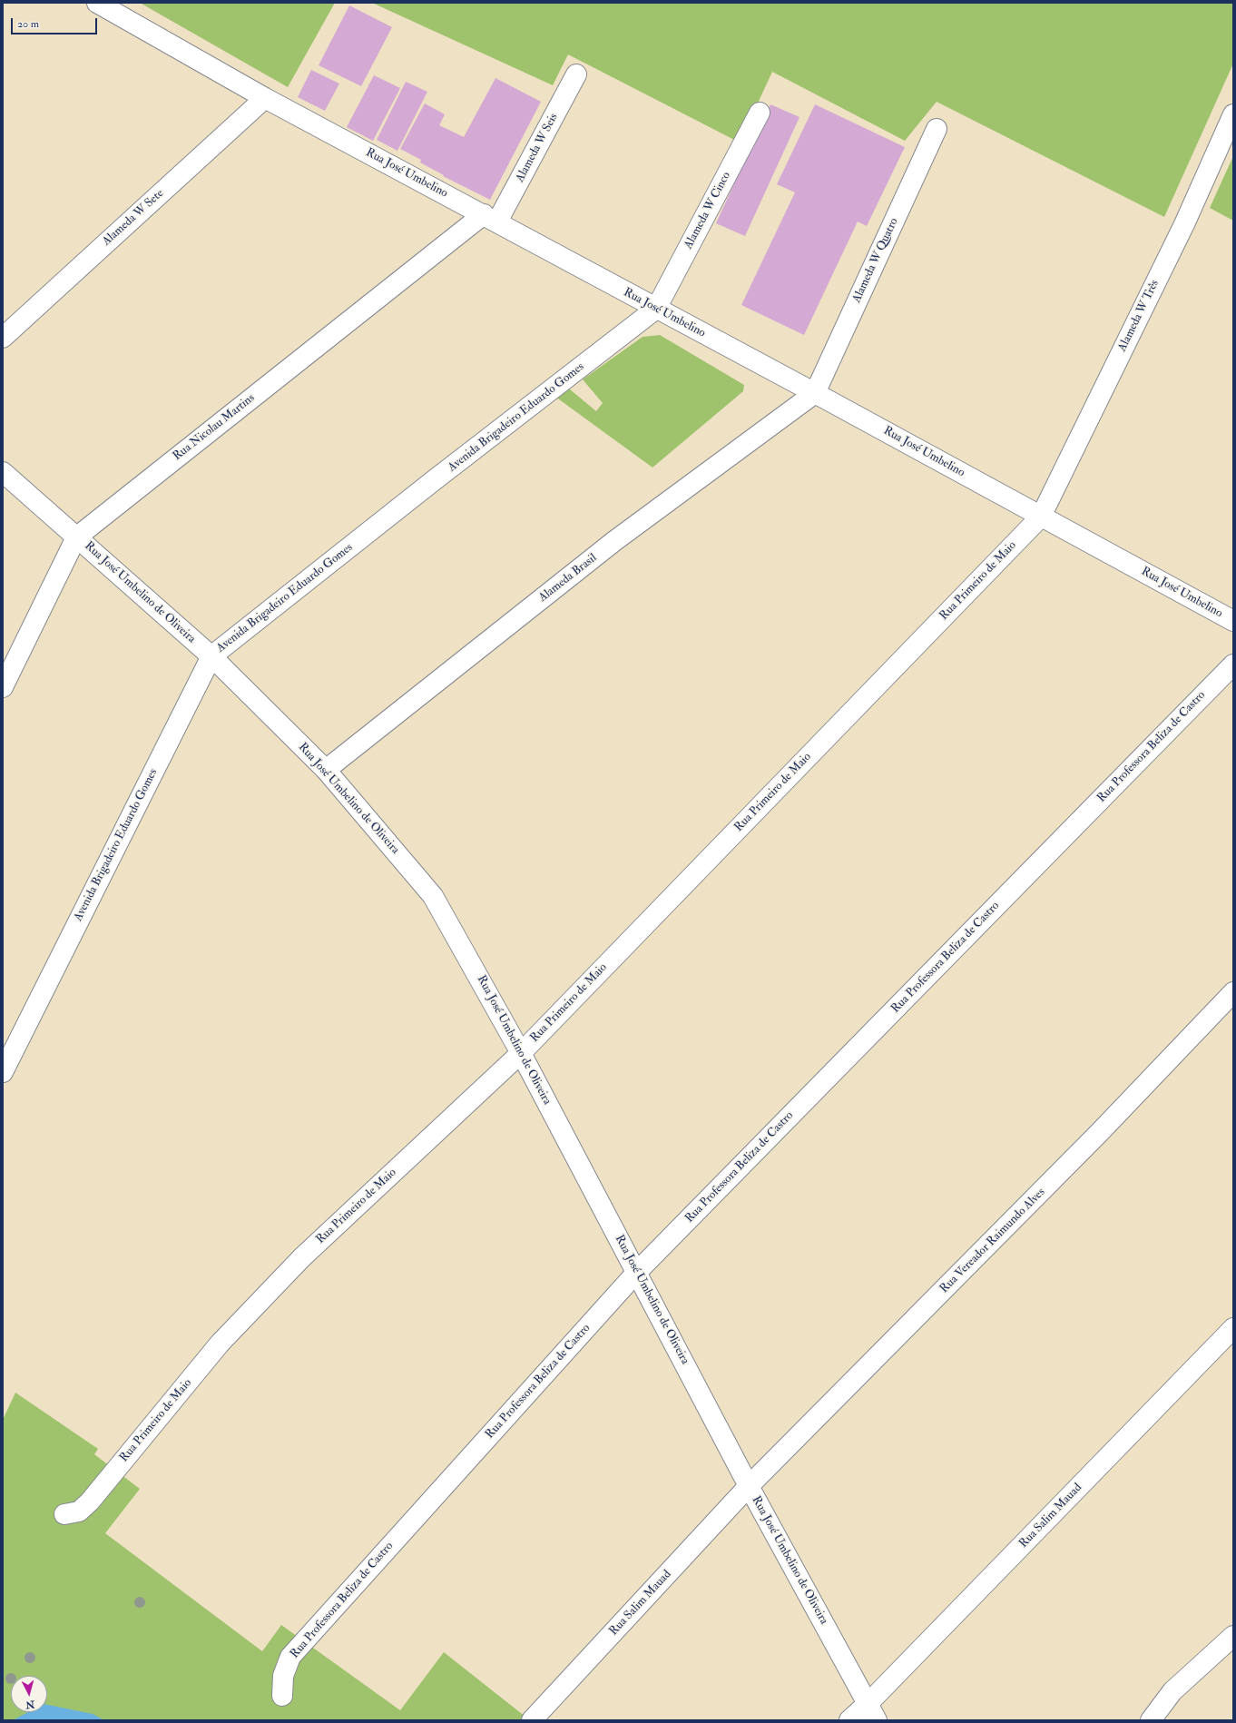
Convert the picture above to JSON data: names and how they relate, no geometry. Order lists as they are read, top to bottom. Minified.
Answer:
{"streets":{"street":["Alameda W Seis","Rua José Umbelino","Alameda W Cinco","Alameda W Sete","Alameda W Quatro","Alameda W Três","Avenida Brigadeiro Eduardo Gomes","Rua Nicolau Martins","Alameda Brasil","Rua Primeiro de Maio","Rua José Umbelino de Oliveira","Rua Professora Beliza de Castro","Rua Vereador Raimundo Alves","Rua Salim Mauad"]},"crossings":[["Alameda W Seis","Rua José Umbelino"],["Alameda W Seis","Rua Nicolau Martins"],["Rua José Umbelino","Alameda W Cinco"],["Rua José Umbelino","Alameda W Sete"],["Rua José Umbelino","Alameda W Quatro"],["Rua José Umbelino","Alameda W Três"],["Rua José Umbelino","Avenida Brigadeiro Eduardo Gomes"],["Rua José Umbelino","Rua Nicolau Martins"],["Rua José Umbelino","Alameda Brasil"],["Rua José Umbelino","Rua Primeiro de Maio"],["Alameda W Cinco","Avenida Brigadeiro Eduardo Gomes"],["Alameda W Quatro","Alameda Brasil"],["Alameda W Três","Rua Primeiro de Maio"],["Avenida Brigadeiro Eduardo Gomes","Rua José Umbelino de Oliveira"],["Rua Nicolau Martins","Rua José Umbelino de Oliveira"],["Alameda Brasil","Rua José Umbelino de Oliveira"],["Rua Primeiro de Maio","Rua José Umbelino de Oliveira"],["Rua José Umbelino de Oliveira","Rua Professora Beliza de Castro"],["Rua José Umbelino de Oliveira","Rua Vereador Raimundo Alves"],["Rua José Umbelino de Oliveira","Rua Salim Mauad"],["Rua Vereador Raimundo Alves","Rua Salim Mauad"]],"scale_bar":"20 m","north":"bottom"}
